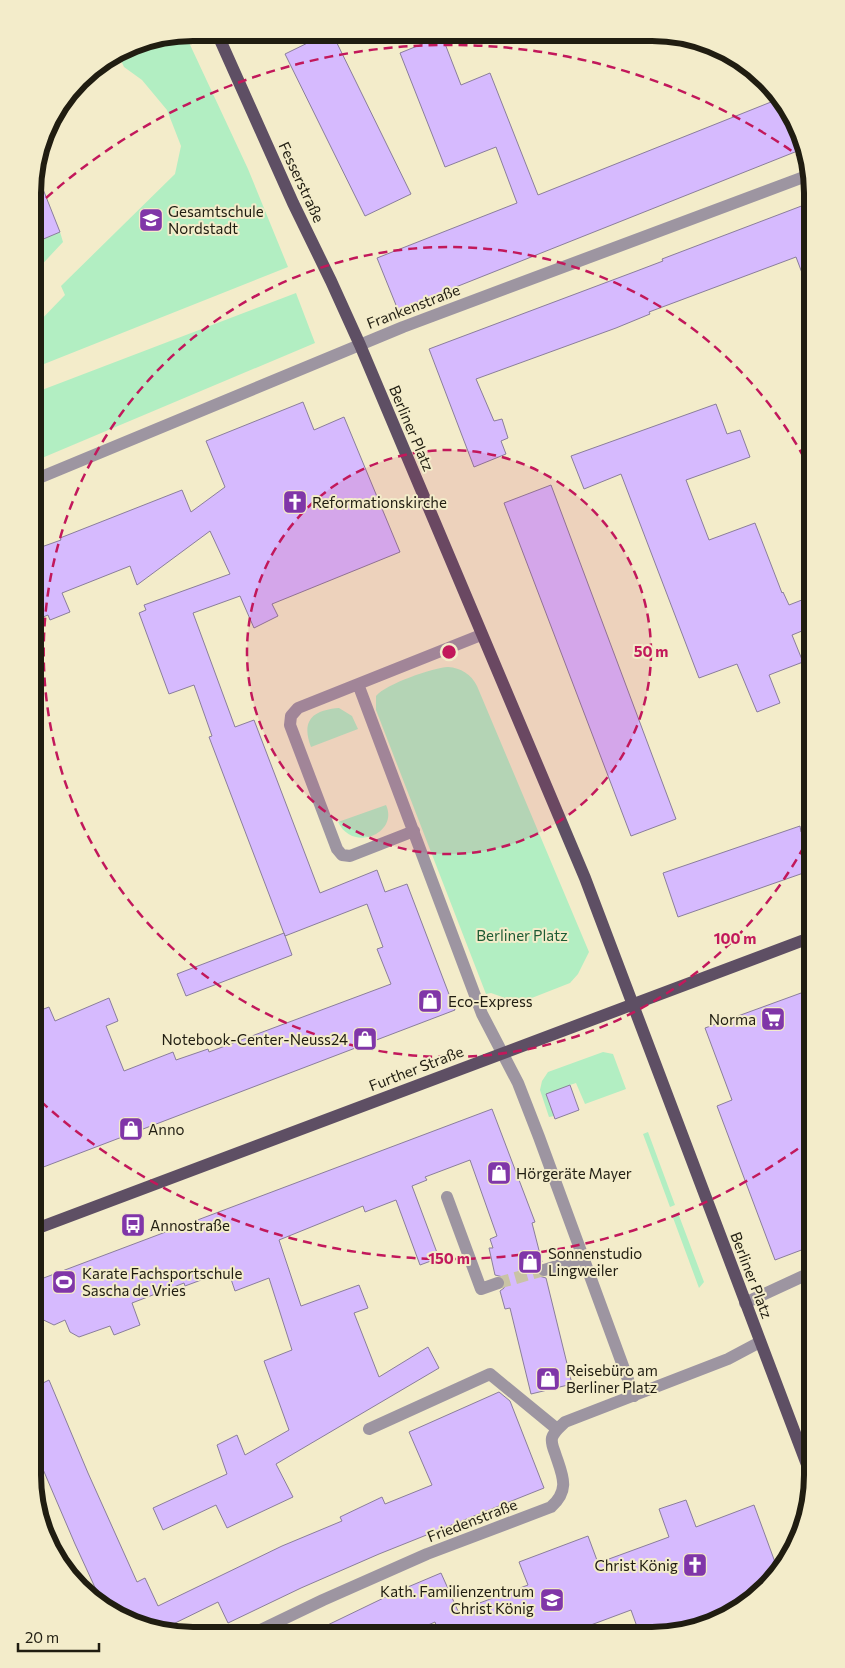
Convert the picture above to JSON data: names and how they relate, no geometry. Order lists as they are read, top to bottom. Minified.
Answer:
{"streets":{"main road":["Fesserstraße","Berliner Platz","Further Straße"],"street":["Frankenstraße","Friedenstraße"]},"crossings":[["Fesserstraße","Frankenstraße"],["Fesserstraße","Berliner Platz"],["Frankenstraße","Berliner Platz"],["Berliner Platz","Further Straße"]],"parks":["Berliner Platz"],"places":{"school or university":["Gesamtschule Nordstadt","Kath. Familienzentrum Christ König"],"church":["Reformationskirche","Christ König"],"shop":["Eco-Express","Notebook-Center-Neuss24","Anno","Hörgeräte Mayer","Sonnenstudio Lingweiler","Reisebüro am Berliner Platz"],"supermarket":["Norma"],"bus stop":["Annostraße"],"sports":["Karate Fachsportschule Sascha de Vries"]},"scale_bar":"20 m","rings":["50 m","100 m","150 m"]}
